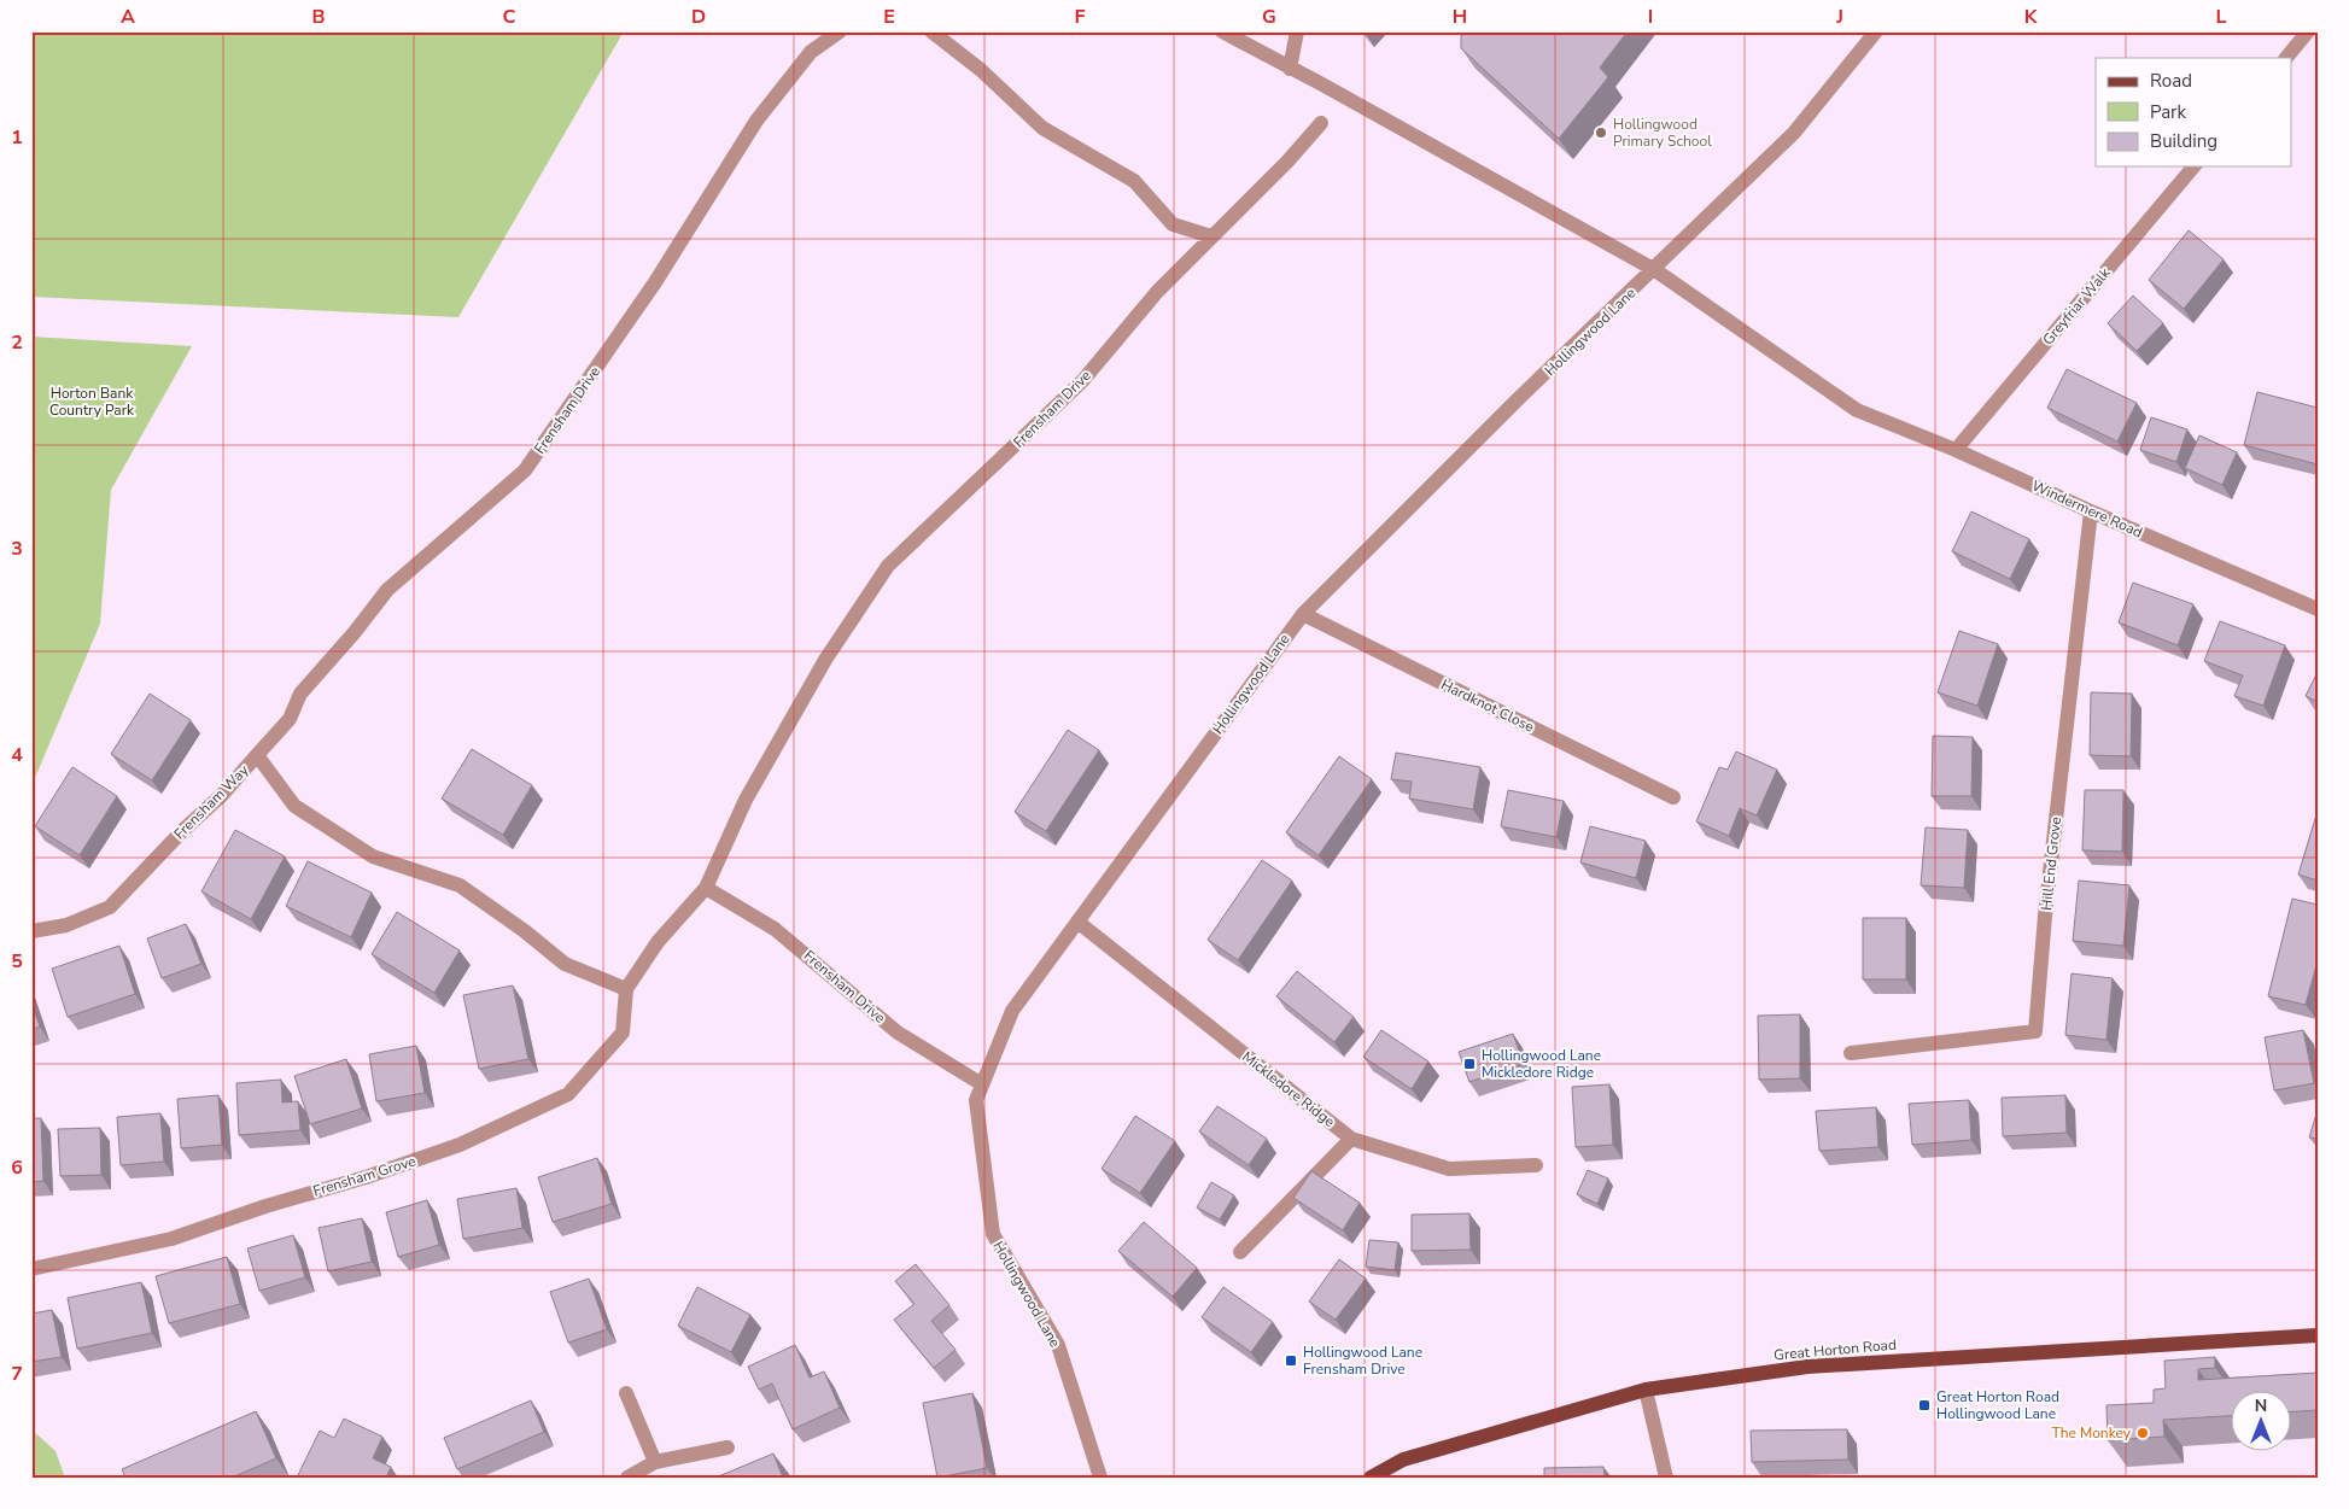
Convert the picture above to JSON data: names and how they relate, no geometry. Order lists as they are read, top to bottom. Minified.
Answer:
{"streets":{"main road":["Great Horton Road"],"street":["Greyfriar Walk","Hollingwood Lane","Frensham Drive","Windermere Road","Hardknot Close","Frensham Way","Hill End Grove","Mickledore Ridge","Frensham Grove"]},"crossings":[["Greyfriar Walk","Windermere Road"],["Hollingwood Lane","Frensham Drive"],["Hollingwood Lane","Windermere Road"],["Hollingwood Lane","Hardknot Close"],["Hollingwood Lane","Mickledore Ridge"],["Frensham Drive","Frensham Way"],["Frensham Drive","Frensham Grove"],["Windermere Road","Hill End Grove"],["Frensham Way","Frensham Grove"]],"parks":["Horton Bank Country Park"],"places":{"other":["Hollingwood Primary School","The Monkey"],"transit":["Hollingwood Lane Mickledore Ridge","Hollingwood Lane Frensham Drive","Great Horton Road Hollingwood Lane"]},"legend":["Road","Park","Building"],"north":"top","grid":{"columns":["A","B","C","D","E","F","G","H","I","J","K","L"],"rows":["1","2","3","4","5","6","7"]}}
